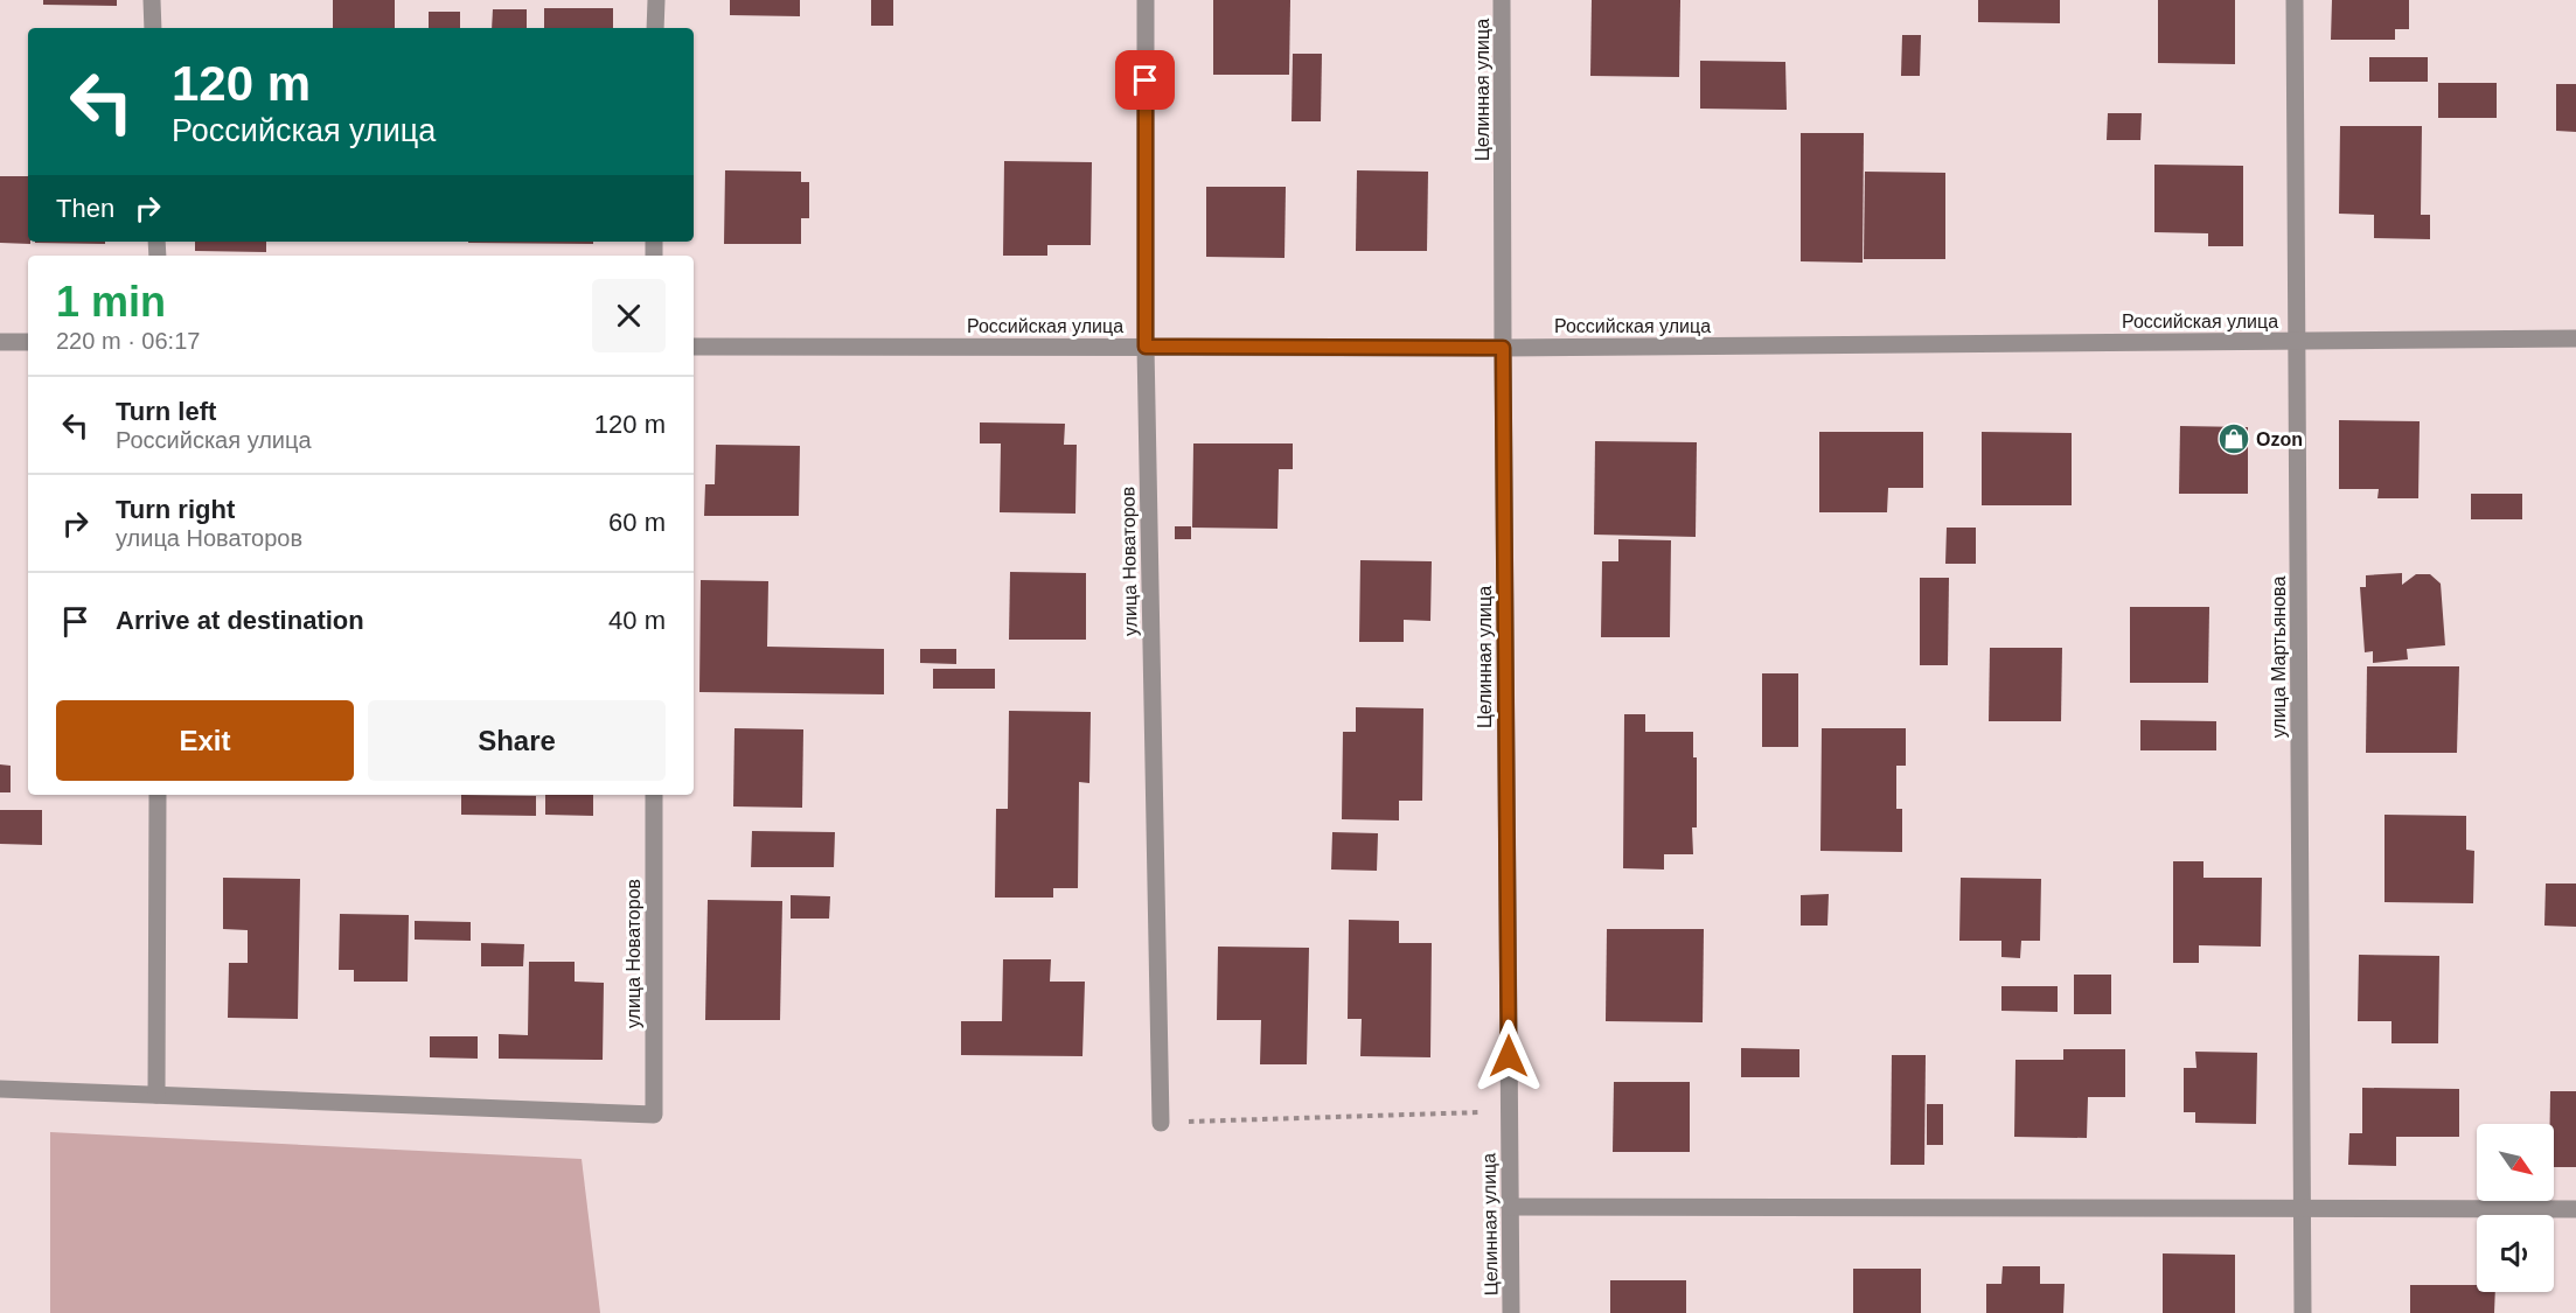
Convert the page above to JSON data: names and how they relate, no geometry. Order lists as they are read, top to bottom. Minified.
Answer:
{"streets":{"street":["Целинная улица","Российская улица","улица Новаторов","улица Мартьянова"]},"crossings":[["Целинная улица","Российская улица"],["Российская улица","улица Новаторов"],["Российская улица","улица Мартьянова"]],"places":{"shop":["Ozon"]},"north":"bottom right","page":{"turn":["120 m","Российская улица"],"then":"Then","heading":["1 min","220 m · 06:17"],"list":[{"name":"Turn left","note":"Российская улица","value":"120 m"},{"name":"Turn right","note":"улица Новаторов","value":"60 m"},{"name":"Arrive at destination","value":"40 m"}],"buttons":["Exit","Share"]}}
